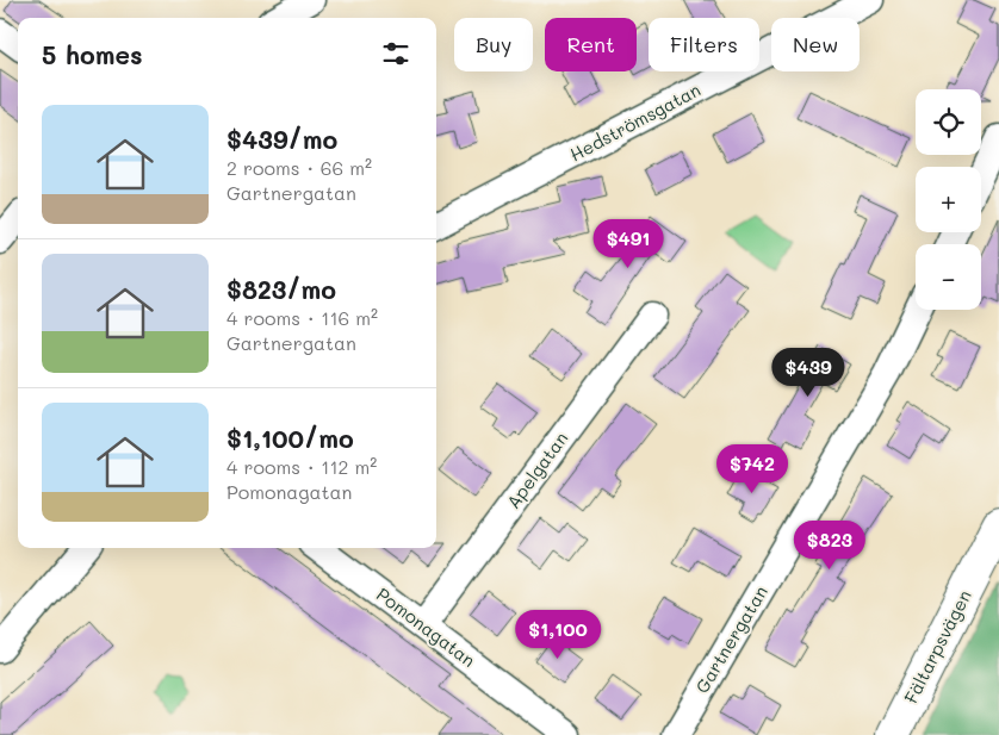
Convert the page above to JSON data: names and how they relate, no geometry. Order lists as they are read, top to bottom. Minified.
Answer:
{"streets":{"main road":["Fältarpsvägen"],"street":["Hedströmsgatan","Apelgatan","Pomonagatan","Gartnergatan"]},"crossings":[["Apelgatan","Pomonagatan"]],"page":{"chip":["Buy","Rent","Filters","New"],"heading":"5 homes","map_buttons":["+","−"],"list":[{"name":"$439/mo","note":"2 rooms · 66 m² · Gartnergatan"},{"name":"$823/mo","note":"4 rooms · 116 m² · Gartnergatan"},{"name":"$1,100/mo","note":"4 rooms · 112 m² · Pomonagatan"}],"price":["$491","$439","$742","$823","$1,100"]}}
